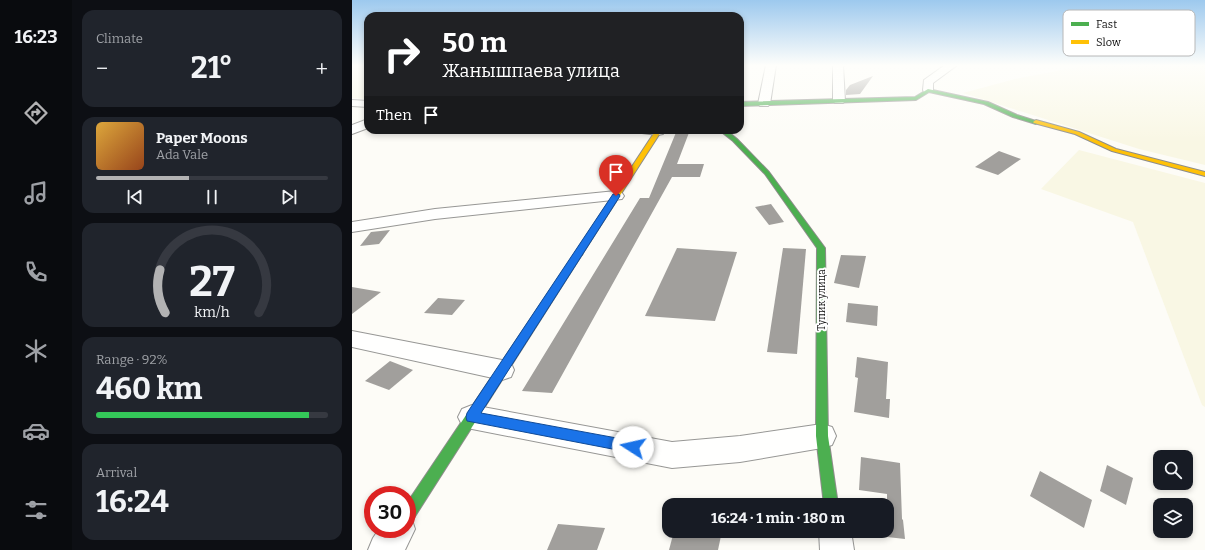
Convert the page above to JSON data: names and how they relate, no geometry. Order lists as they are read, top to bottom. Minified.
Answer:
{"streets":{"street":["Тупик улица"]},"legend":["Fast","Slow"],"page":{"tabs":"16:23","tile":["Climate",["Range · 92%","460 km"],["Arrival","16:24"]],"turn":["50 m","Жанышпаева улица"],"heat":["−","21°","+"],"then":"Then","song":["Paper Moons","Ada Vale"],"limit":"30","trip":"16:24 · 1 min · 180 m","gauge":["27","km/h"]}}
